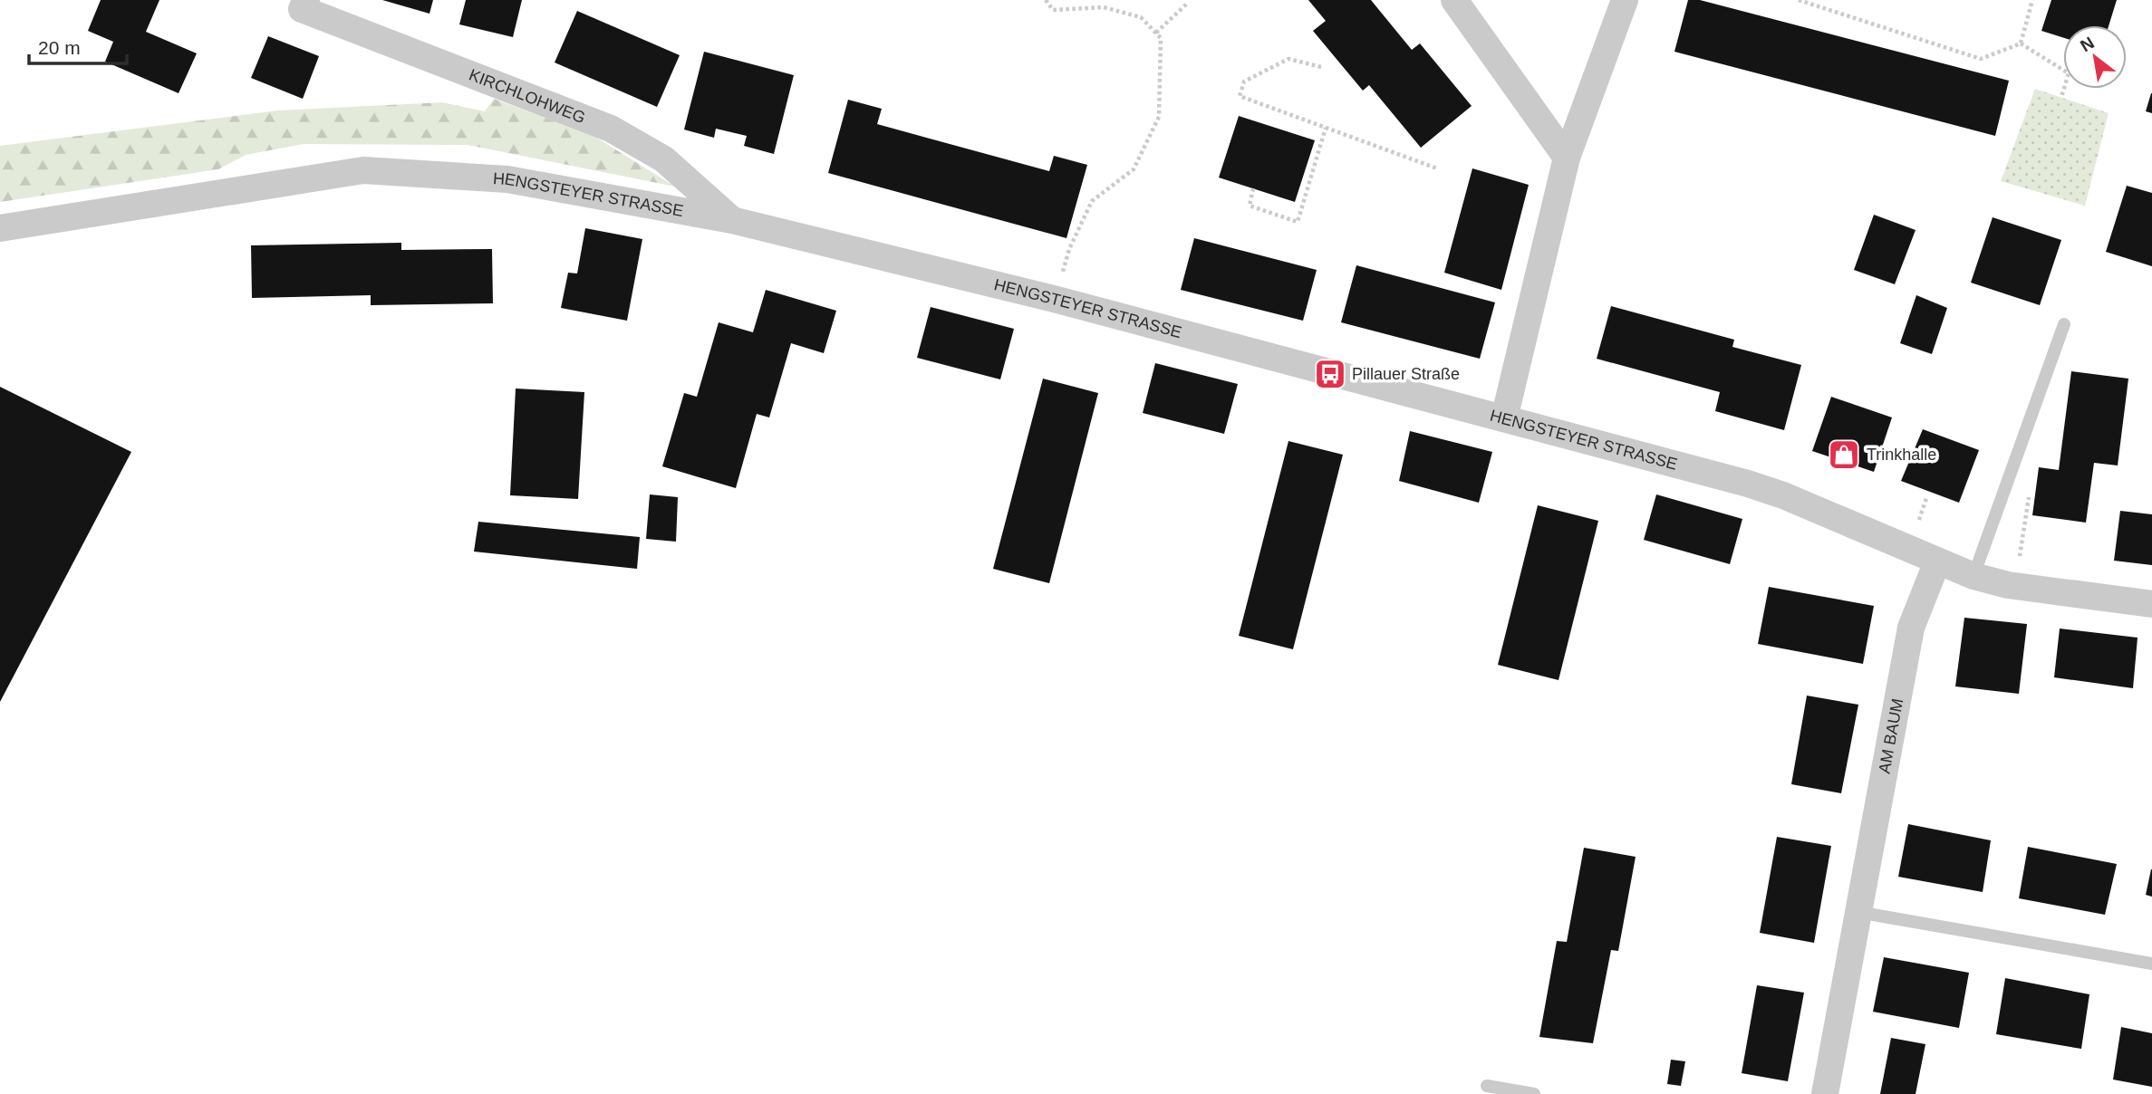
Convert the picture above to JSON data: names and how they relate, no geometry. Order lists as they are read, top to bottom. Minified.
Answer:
{"streets":{"street":["KIRCHLOHWEG","HENGSTEYER STRASSE","AM BAUM"]},"crossings":[["KIRCHLOHWEG","HENGSTEYER STRASSE"],["HENGSTEYER STRASSE","AM BAUM"]],"places":{"bus stop":["Pillauer Straße"],"shop":["Trinkhalle"]},"scale_bar":"20 m","north":"top left"}
